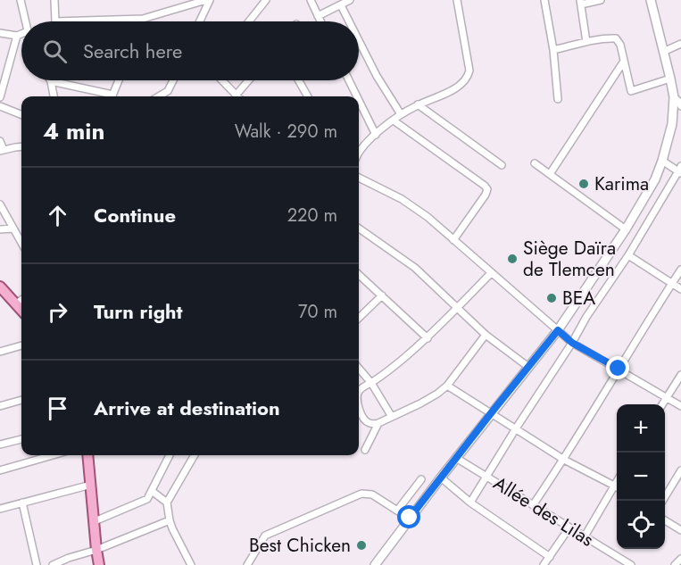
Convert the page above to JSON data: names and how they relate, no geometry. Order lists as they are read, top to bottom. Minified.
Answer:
{"streets":{"street":["Allée des Lilas"]},"places":["Karima","Siège Daïra de Tlemcen","BEA","Best Chicken"],"page":{"search":"Search here","heading":["4 min","Walk · 290 m"],"list":[["Continue","220 m"],["Turn right","70 m"],"Arrive at destination"],"map_buttons":["+","−"]}}
